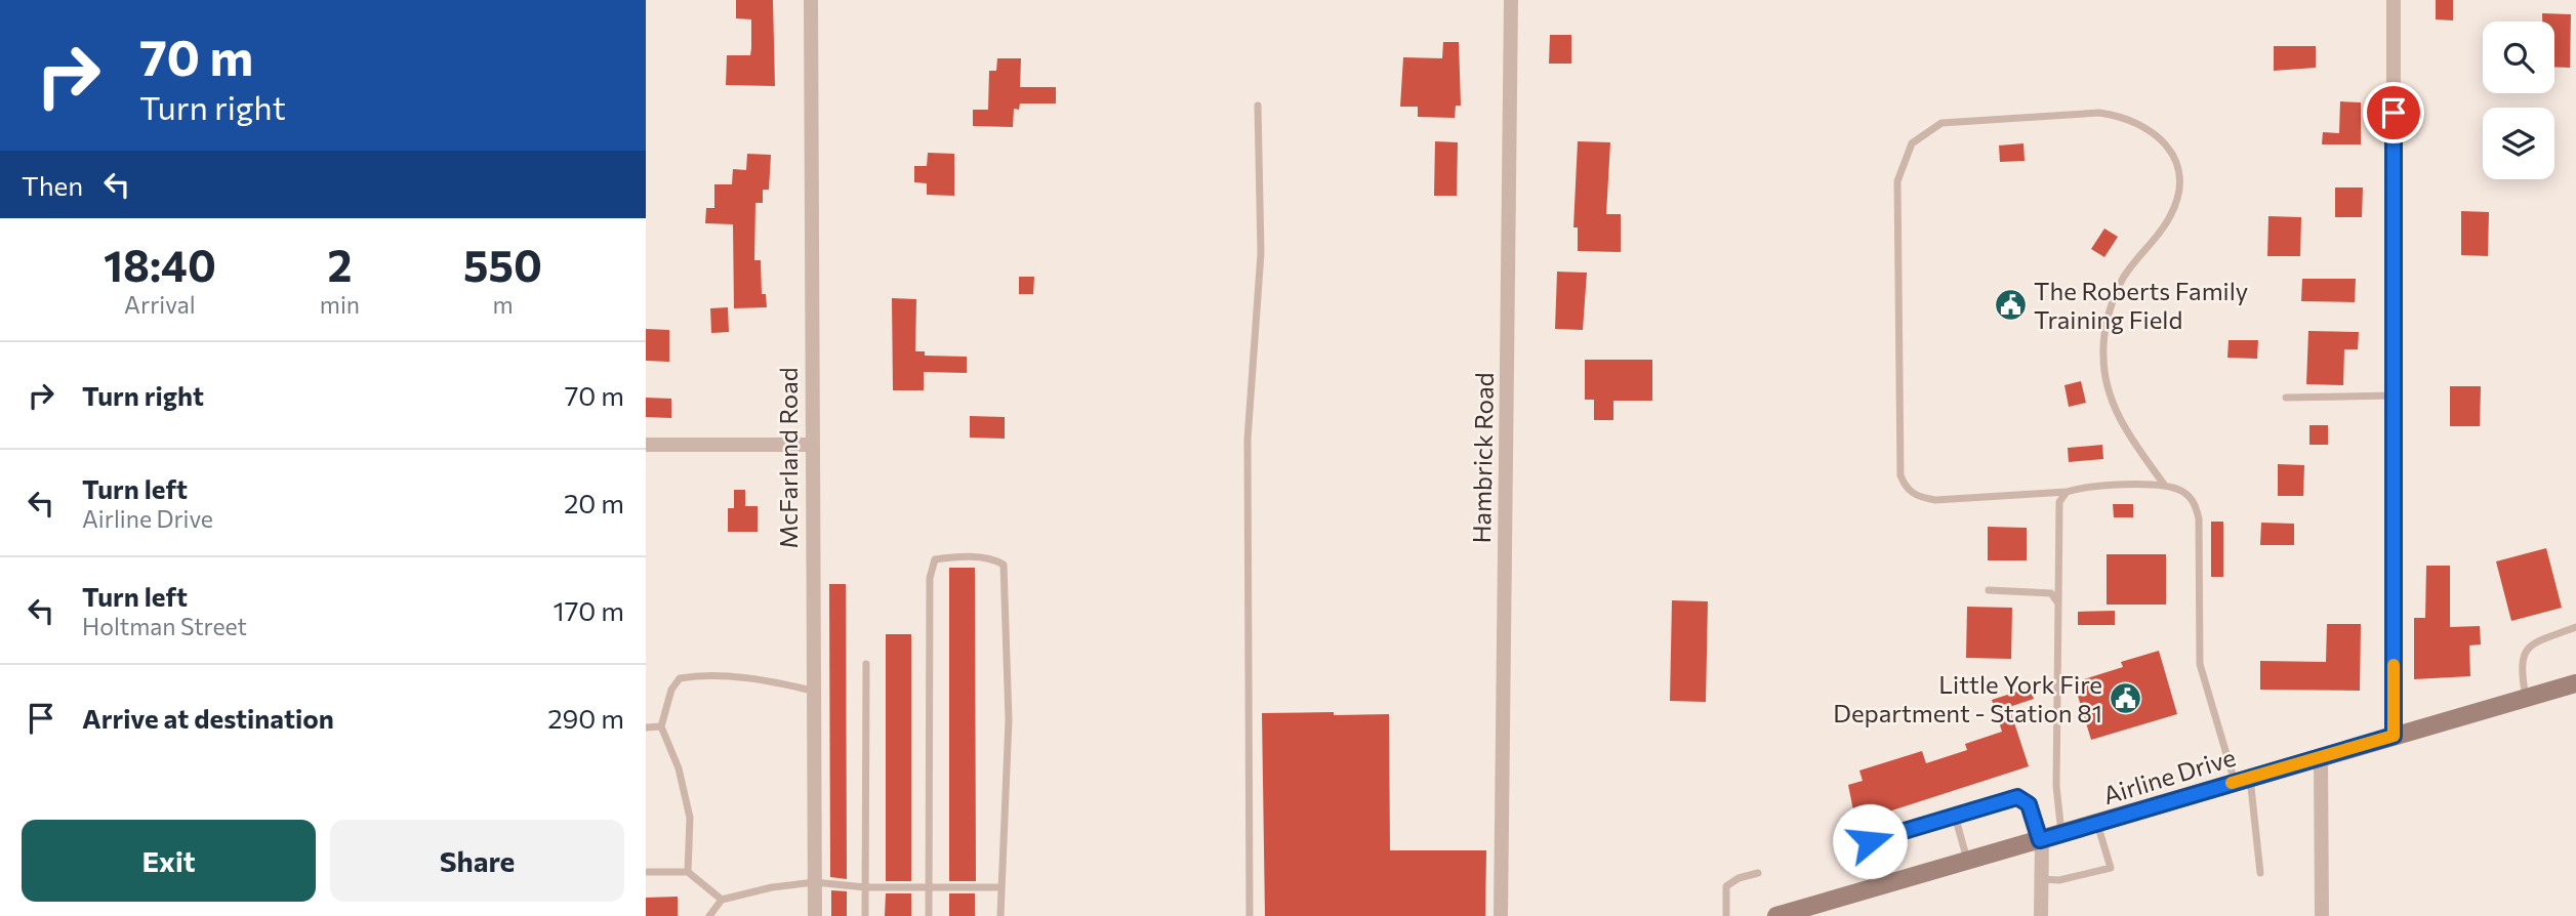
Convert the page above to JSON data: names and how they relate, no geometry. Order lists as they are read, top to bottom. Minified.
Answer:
{"streets":{"main road":["Airline Drive"],"street":["McFarland Road","Hambrick Road"]},"places":{"public building":["The Roberts Family Training Field","Little York Fire Department - Station 81"]},"page":{"turn":["70 m","Turn right"],"then":"Then","eta":["18:40","Arrival","2","min","550","m"],"list":[{"name":"Turn right","value":"70 m"},{"name":"Turn left","note":"Airline Drive","value":"20 m"},{"name":"Turn left","note":"Holtman Street","value":"170 m"},{"name":"Arrive at destination","value":"290 m"}],"buttons":["Exit","Share"]}}
